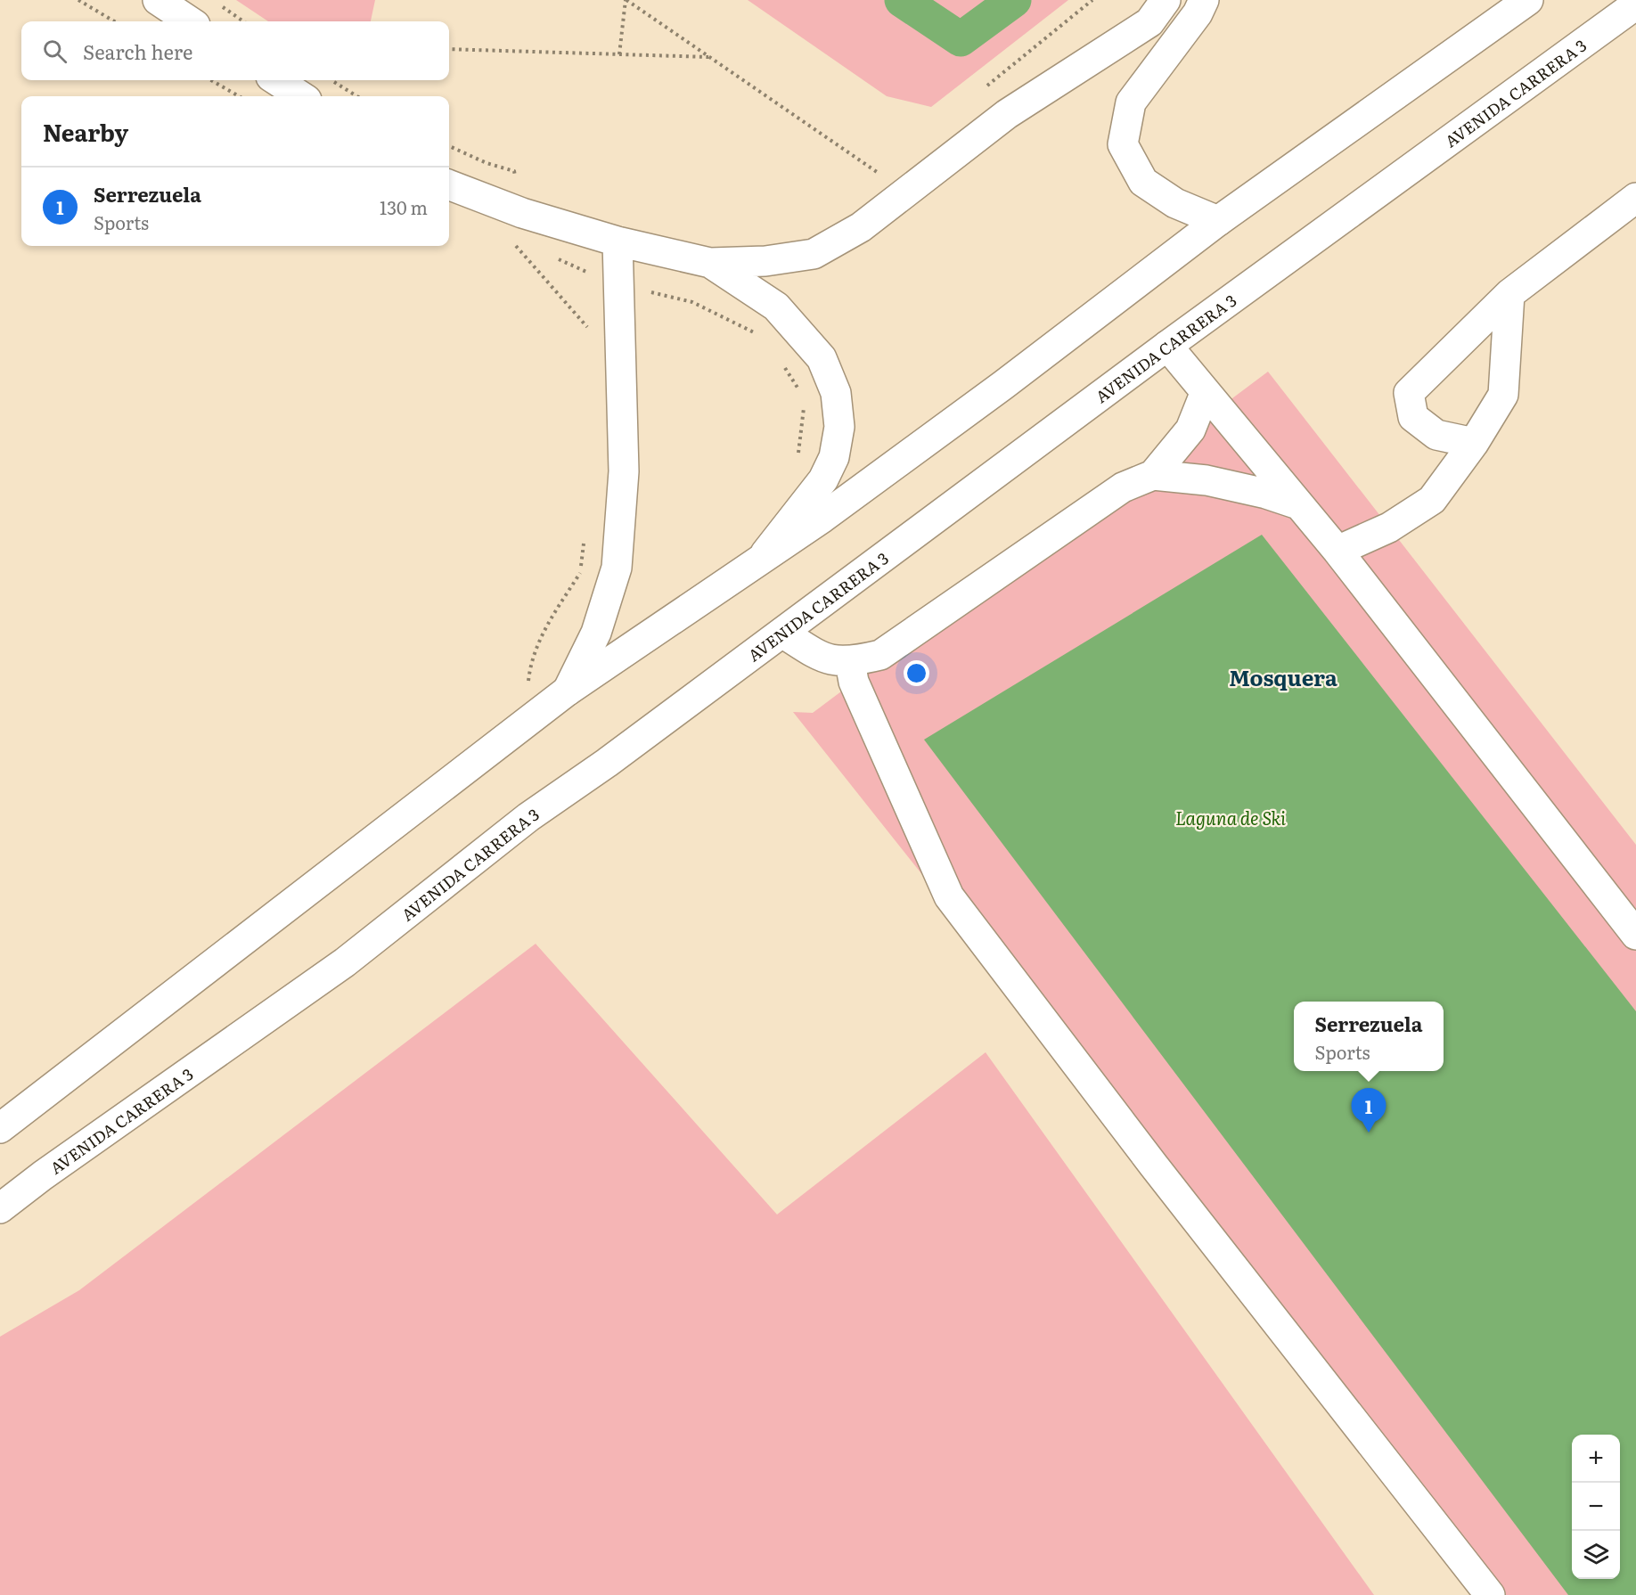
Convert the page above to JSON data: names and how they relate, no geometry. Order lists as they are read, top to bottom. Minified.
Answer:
{"streets":{"main road":["AVENIDA CARRERA 3"]},"districts":["Mosquera"],"water":["Laguna de Ski"],"page":{"search":"Search here","heading":"Nearby","list":[{"mark":"1","name":"Serrezuela","note":"Sports","value":"130 m"}],"popup":["Serrezuela","Sports"],"pins":"1","map_buttons":["+","−"]}}
